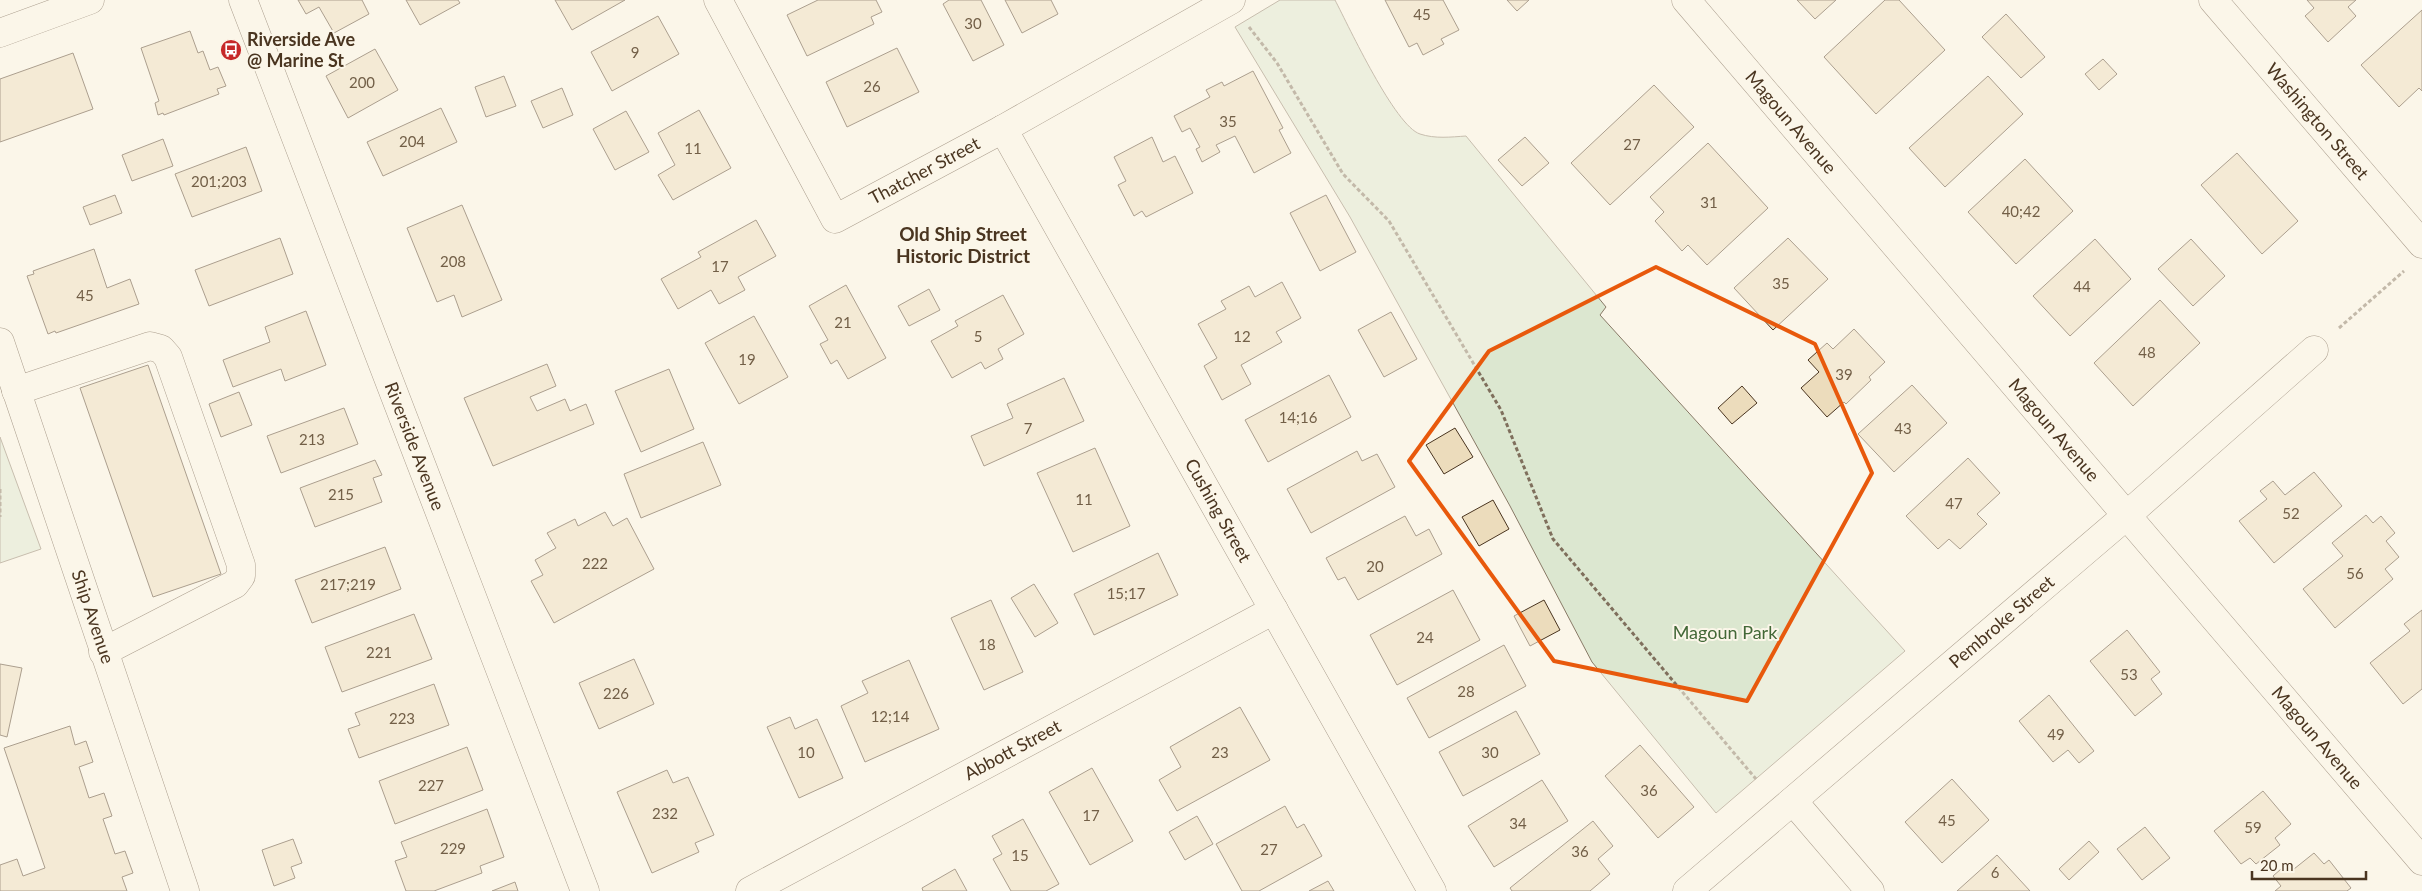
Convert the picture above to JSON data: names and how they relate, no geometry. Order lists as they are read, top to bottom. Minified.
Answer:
{"streets":{"street":["Magoun Avenue","Washington Street","Thatcher Street","Riverside Avenue","Cushing Street","Ship Avenue","Pembroke Street","Abbott Street"]},"crossings":[["Magoun Avenue","Pembroke Street"],["Thatcher Street","Cushing Street"],["Cushing Street","Abbott Street"]],"districts":["Old Ship Street Historic District"],"parks":["Magoun Park"],"places":{"bus stop":["Riverside Ave @ Marine St"]},"house_numbers":["45","30","9","200","26","35","204","27","11","201;203","31","40;42","208","17","35","44","45","21","5","12","48","19","39","14;16","7","43","213","215","11","47","52","222","20","56","217;219","15;17","24","18","221","53","28","226","12;14","223","49","10","23","30","227","36","232","17","45","34","59","229","27","36","15","6"],"scale_bar":"20 m"}
